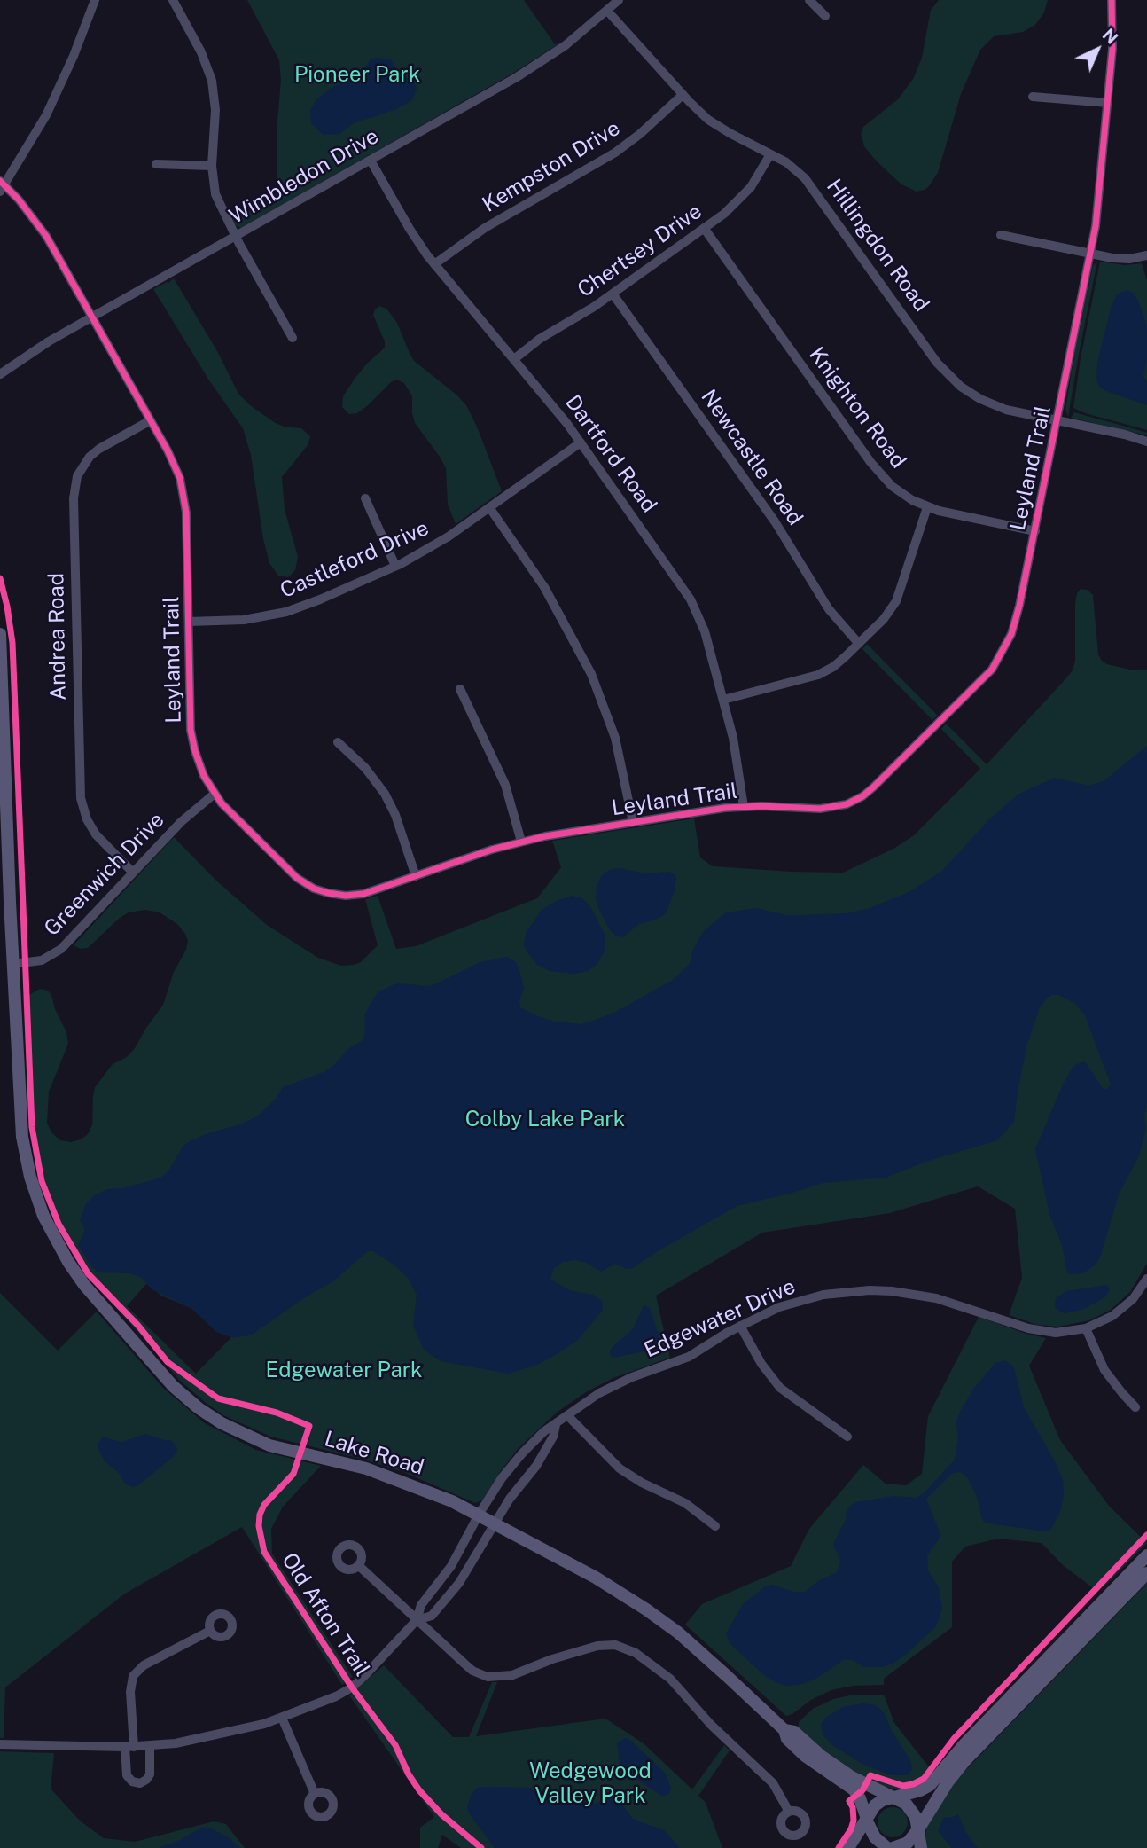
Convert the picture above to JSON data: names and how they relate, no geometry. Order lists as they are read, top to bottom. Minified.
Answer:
{"streets":{"street":["Kempston Drive","Wimbledon Drive","Hillingdon Road","Chertsey Drive","Knighton Road","Dartford Road","Newcastle Road","Leyland Trail","Castleford Drive","Andrea Road","Greenwich Drive","Edgewater Drive","Lake Road"],"cycle path":["Old Afton Trail"]},"crossings":[["Kempston Drive","Hillingdon Road"],["Kempston Drive","Dartford Road"],["Wimbledon Drive","Hillingdon Road"],["Wimbledon Drive","Dartford Road"],["Wimbledon Drive","Leyland Trail"],["Hillingdon Road","Chertsey Drive"],["Hillingdon Road","Leyland Trail"],["Chertsey Drive","Knighton Road"],["Chertsey Drive","Dartford Road"],["Chertsey Drive","Newcastle Road"],["Knighton Road","Leyland Trail"],["Dartford Road","Leyland Trail"],["Dartford Road","Castleford Drive"],["Leyland Trail","Castleford Drive"],["Leyland Trail","Andrea Road"],["Leyland Trail","Greenwich Drive"],["Andrea Road","Greenwich Drive"],["Greenwich Drive","Lake Road"],["Edgewater Drive","Lake Road"]],"parks":["Pioneer Park","Colby Lake Park","Edgewater Park","Wedgewood Valley Park"],"north":"top right"}
